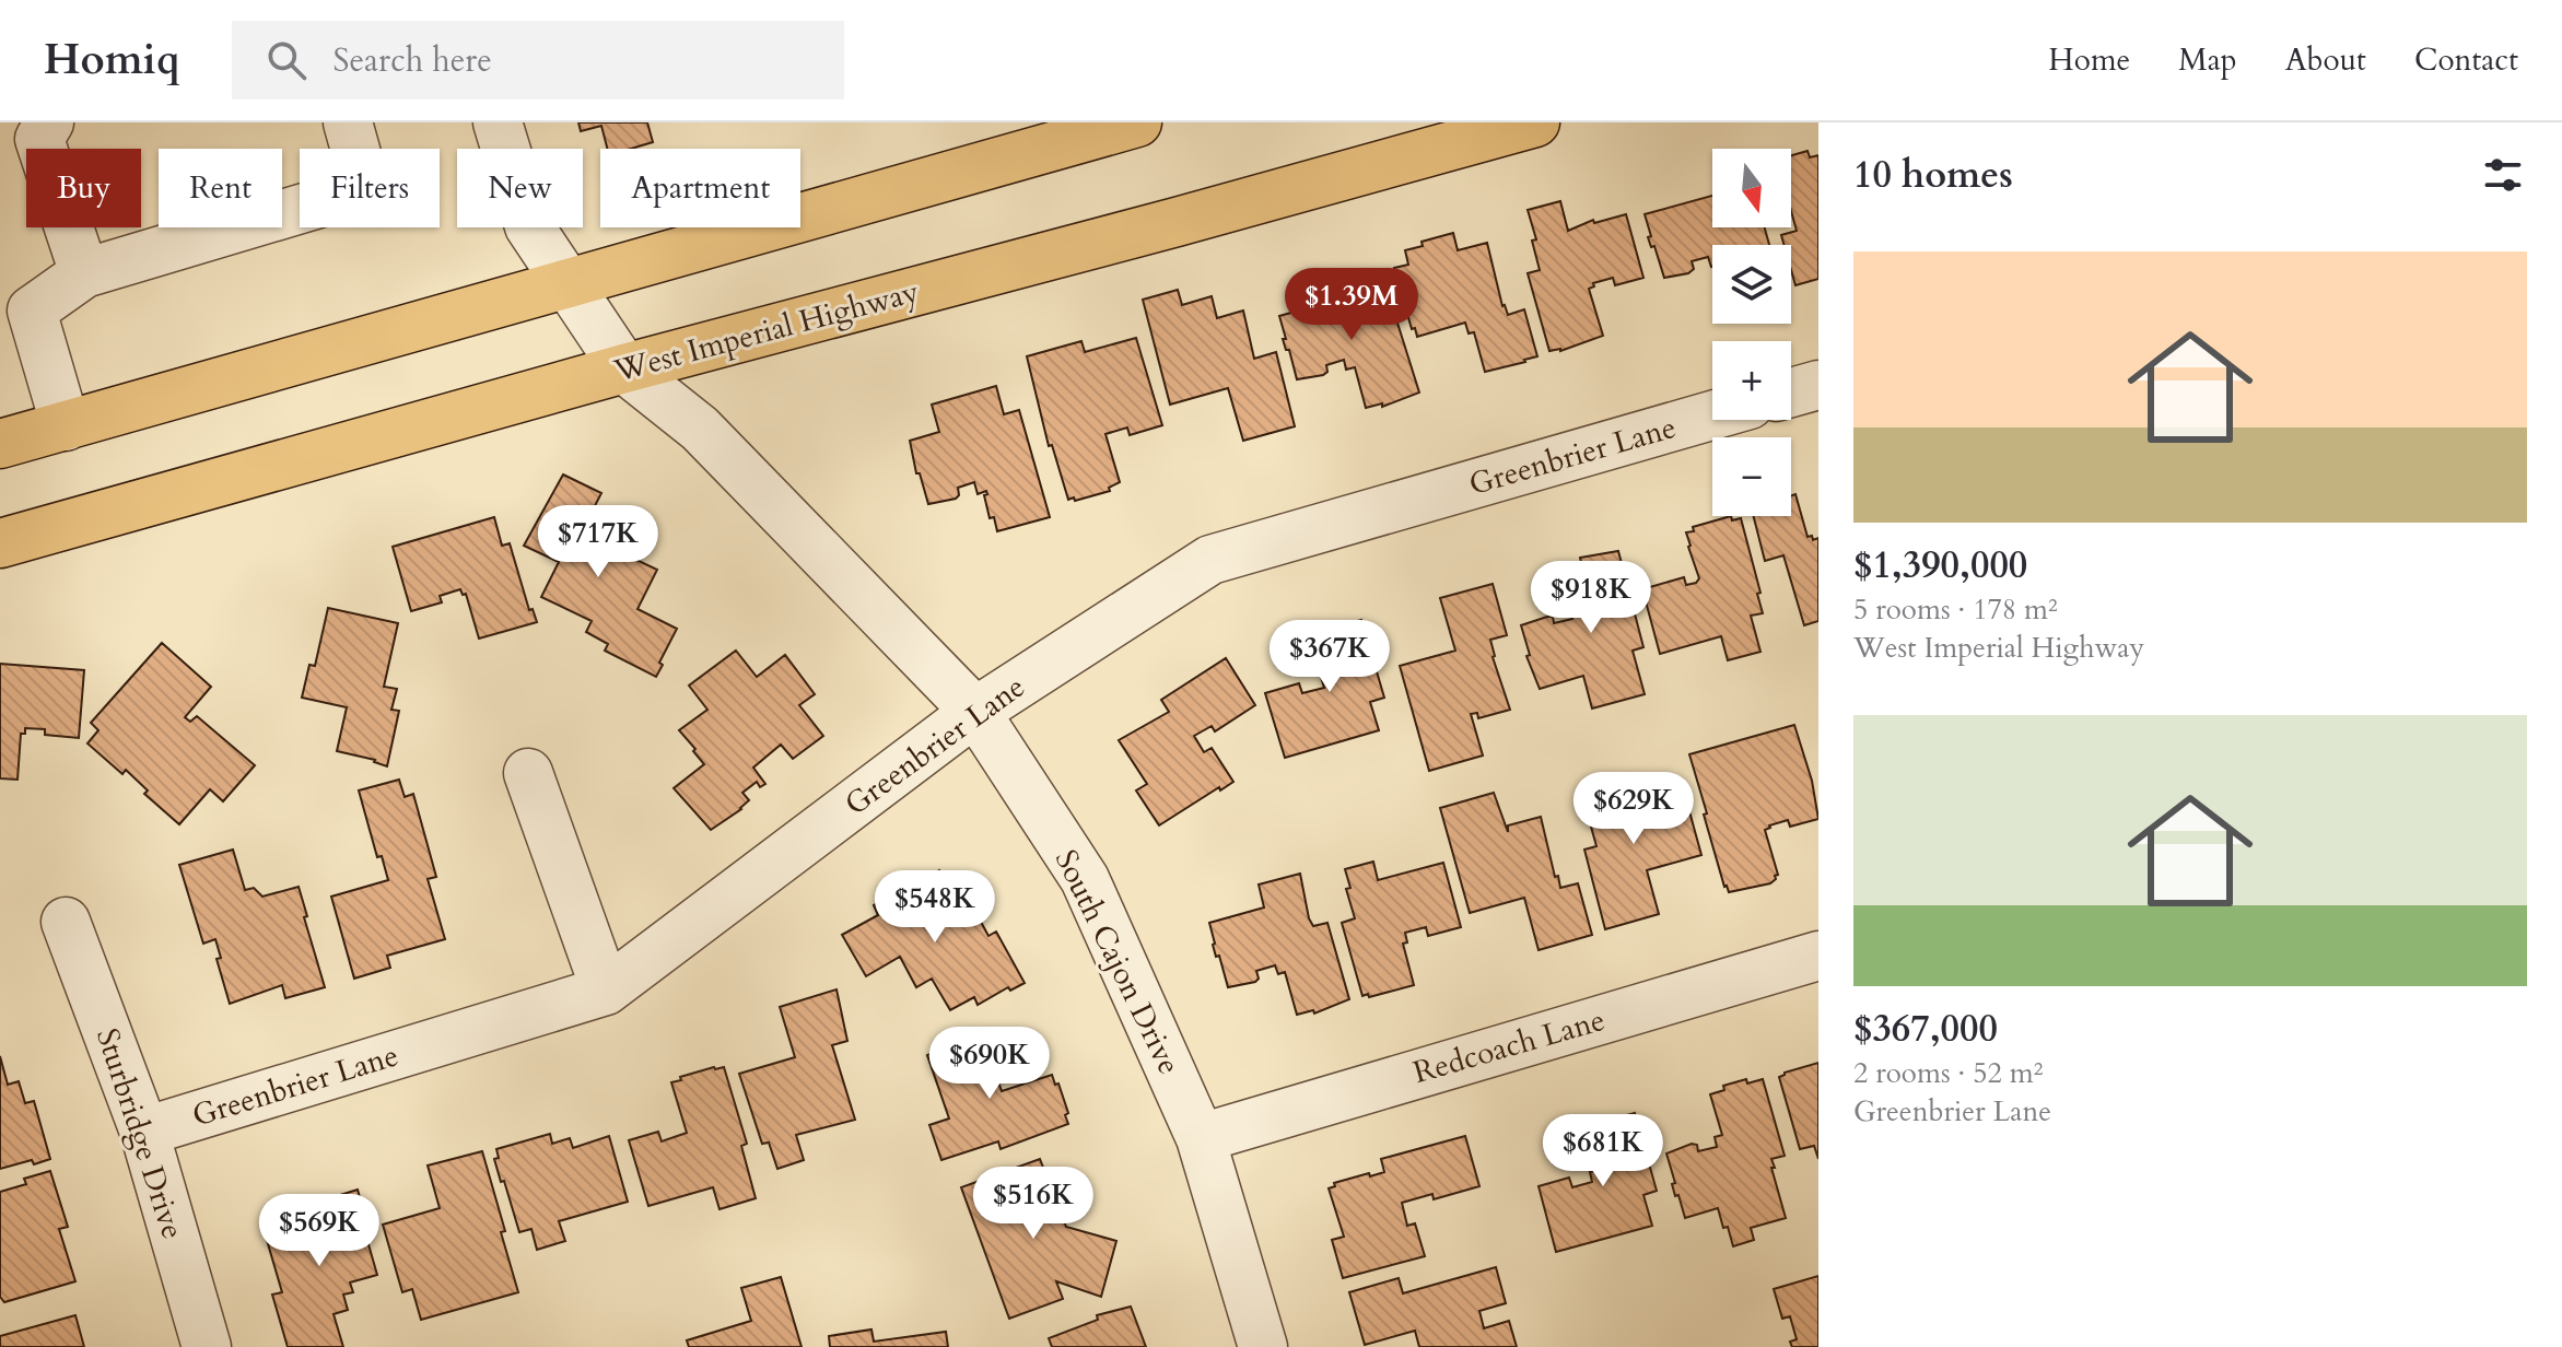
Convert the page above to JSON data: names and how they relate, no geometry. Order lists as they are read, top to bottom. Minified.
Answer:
{"streets":{"main road":["West Imperial Highway"],"street":["Greenbrier Lane","South Cajon Drive","Redcoach Lane","Sturbridge Drive"]},"crossings":[["West Imperial Highway","South Cajon Drive"],["Greenbrier Lane","South Cajon Drive"],["Greenbrier Lane","Sturbridge Drive"],["South Cajon Drive","Redcoach Lane"]],"north":"bottom","page":{"header":"Homiq","search":"Search here","nav":["Home","Map","About","Contact"],"heading":"10 homes","map_buttons":["+","−"],"chip":["Buy","Rent","Filters","New","Apartment"],"list":[{"name":"$1,390,000","note":"5 rooms · 178 m² · West Imperial Highway"},{"name":"$367,000","note":"2 rooms · 52 m² · Greenbrier Lane"}],"price":["$1.39M","$717K","$918K","$367K","$629K","$548K","$690K","$681K","$516K","$569K"]}}
